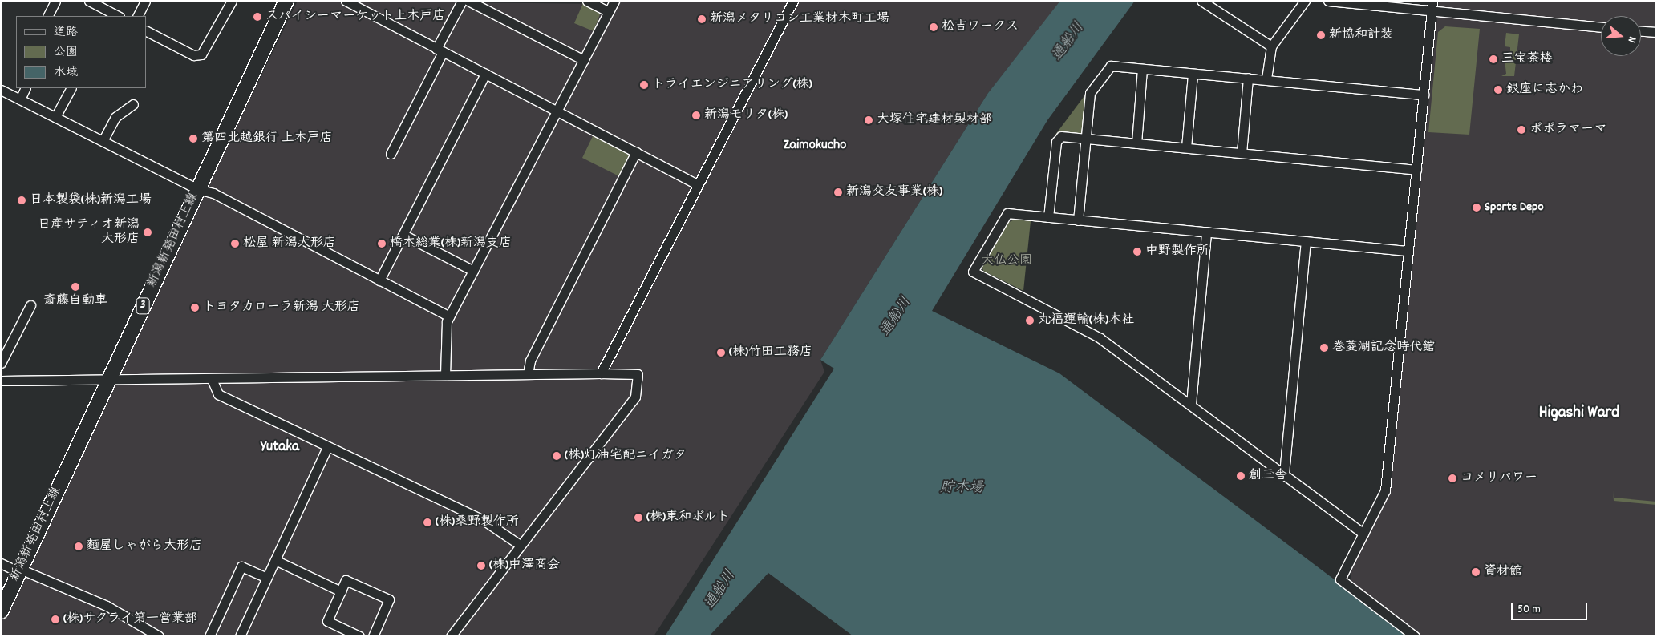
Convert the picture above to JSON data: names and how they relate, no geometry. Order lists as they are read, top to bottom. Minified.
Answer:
{"streets":{"main road":["新潟新発田村上線","3"]},"districts":["Zaimokucho","Higashi Ward","Yutaka"],"water":["通船川","貯木場"],"parks":["大仏公園"],"places":["スパイシーマーケット上木戸店","新潟メタリコン工業材木町工場","松吉ワークス","新協和計装","三宝茶楼","トライエンジニアリング(株)","銀座に志かわ","新潟モリタ(株)","大塚住宅建材製材部","ポポラマーマ","第四北越銀行 上木戸店","新潟交友事業(株)","日本製袋(株)新潟工場","Sports Depo","日産サティオ新潟 大形店","松屋 新潟大形店","橋本総業(株)新潟支店","中野製作所","斎藤自動車","トヨタカローラ新潟 大形店","丸福運輸(株)本社","巻菱湖記念時代館","(株)竹田工務店","(株)灯油宅配ニイガタ","創三舎","コメリパワー","(株)東和ボルト","(株)桑野製作所","麵屋しゃがら大形店","(株)中澤商会","資材館","(株)サクライ第一営業部"],"legend":["道路","公園","水域"],"scale_bar":"50 m","north":"right"}
